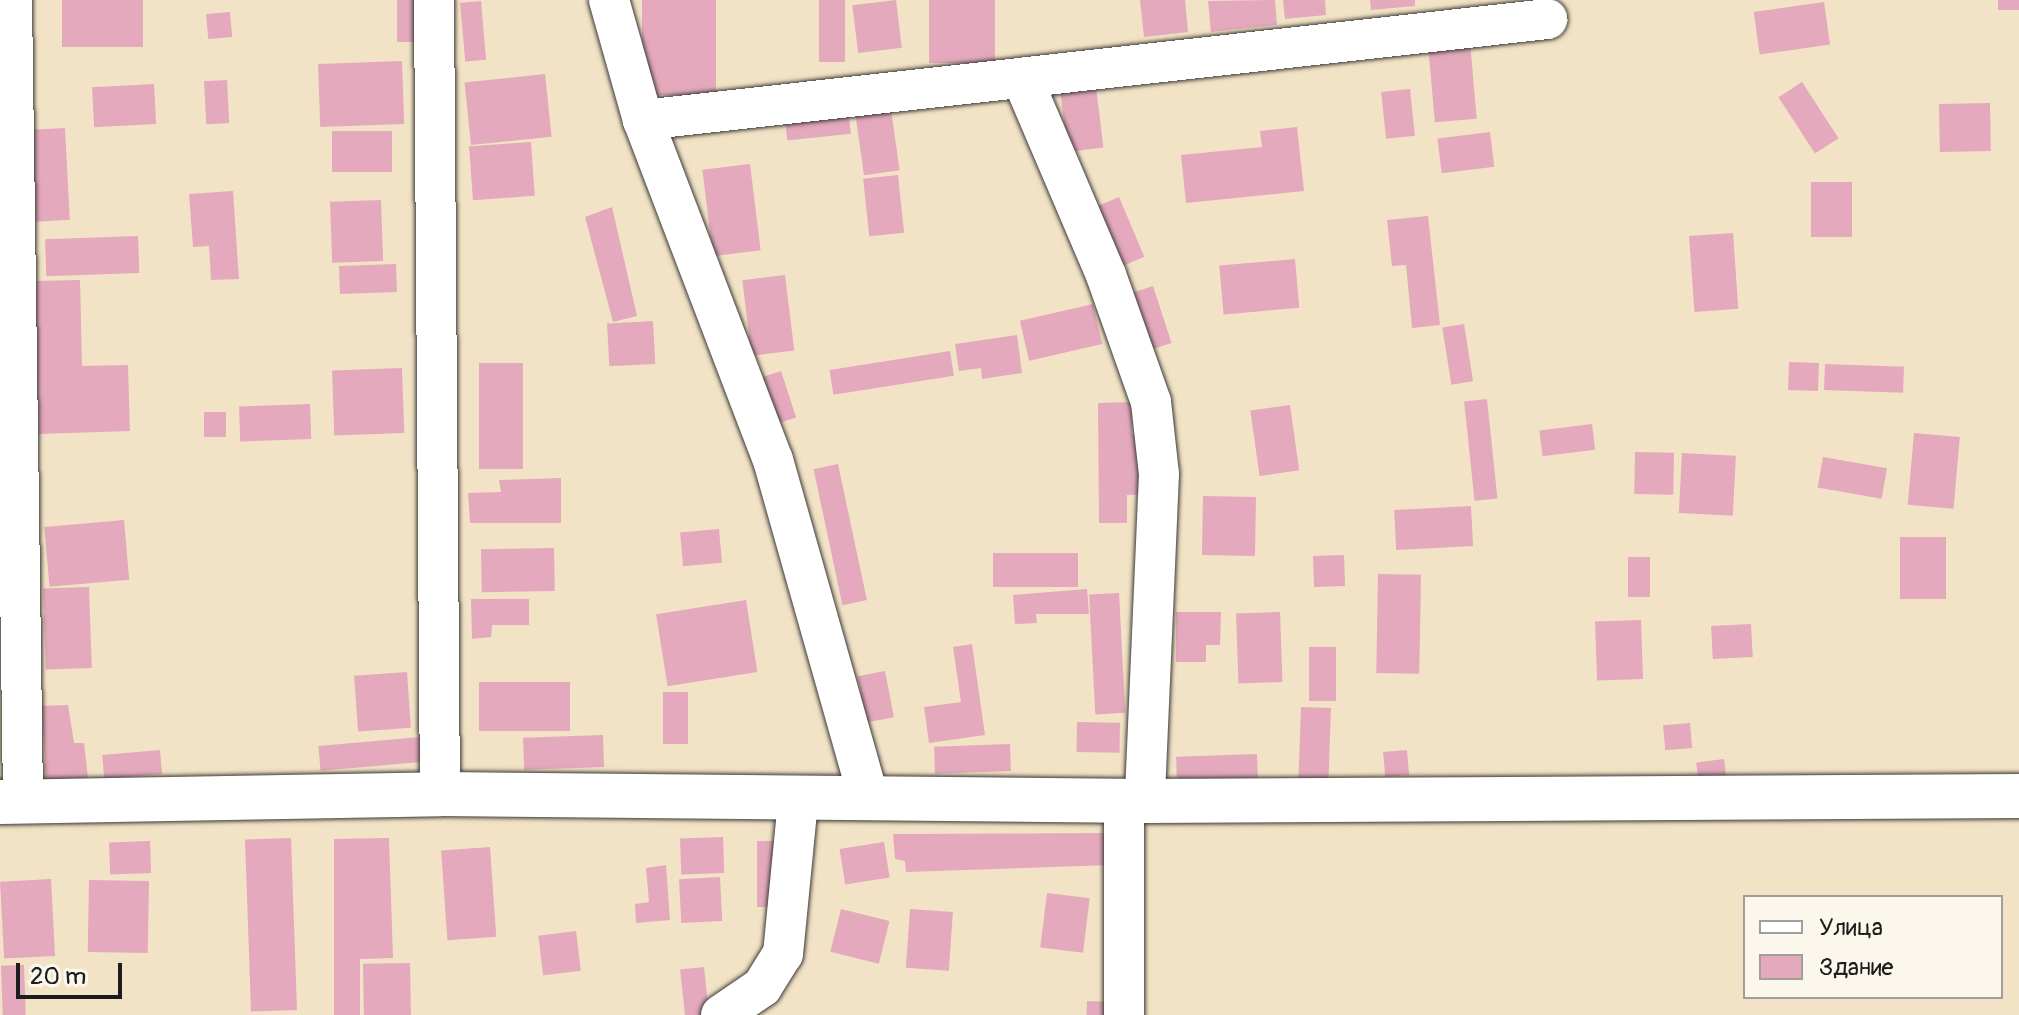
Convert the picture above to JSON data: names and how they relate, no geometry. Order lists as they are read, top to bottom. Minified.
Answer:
{"legend":["Улица","Здание"],"scale_bar":"20 m"}
